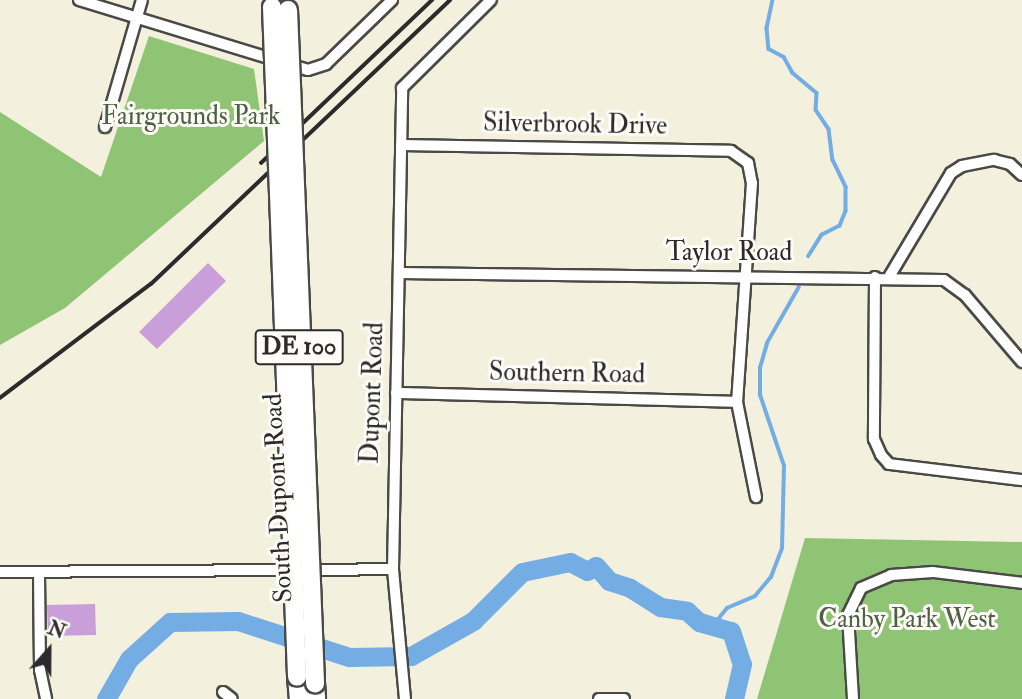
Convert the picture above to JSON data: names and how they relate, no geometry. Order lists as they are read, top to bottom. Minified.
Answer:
{"streets":{"main road":["DE 100","South Dupont Road"],"street":["Silverbrook Drive","Taylor Road","Southern Road","Dupont Road"]},"crossings":[["Silverbrook Drive","Taylor Road"],["Silverbrook Drive","Dupont Road"],["Taylor Road","Dupont Road"],["Southern Road","Dupont Road"]],"parks":["Fairgrounds Park","Canby Park West"],"north":"top"}
